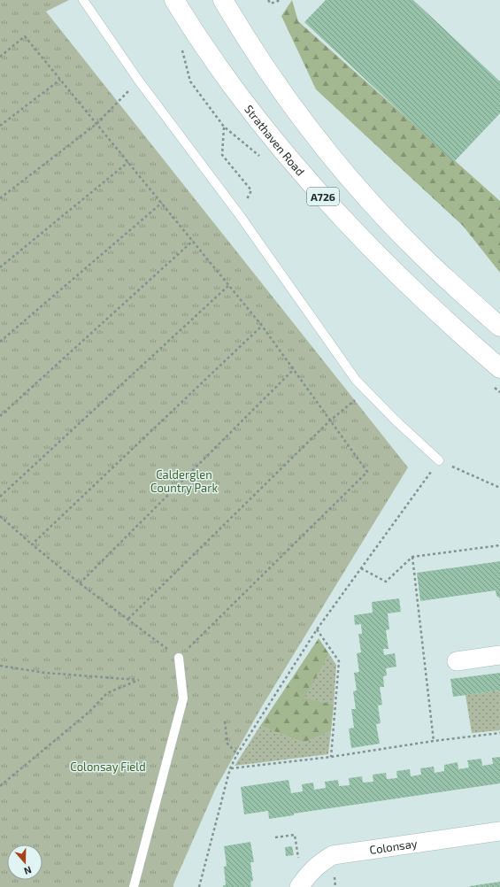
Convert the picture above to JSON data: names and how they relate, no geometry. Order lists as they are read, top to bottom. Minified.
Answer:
{"streets":{"main road":["Strathaven Road","A726"],"street":["Colonsay"]},"parks":["Calderglen Country Park","Colonsay Field"],"north":"bottom"}
